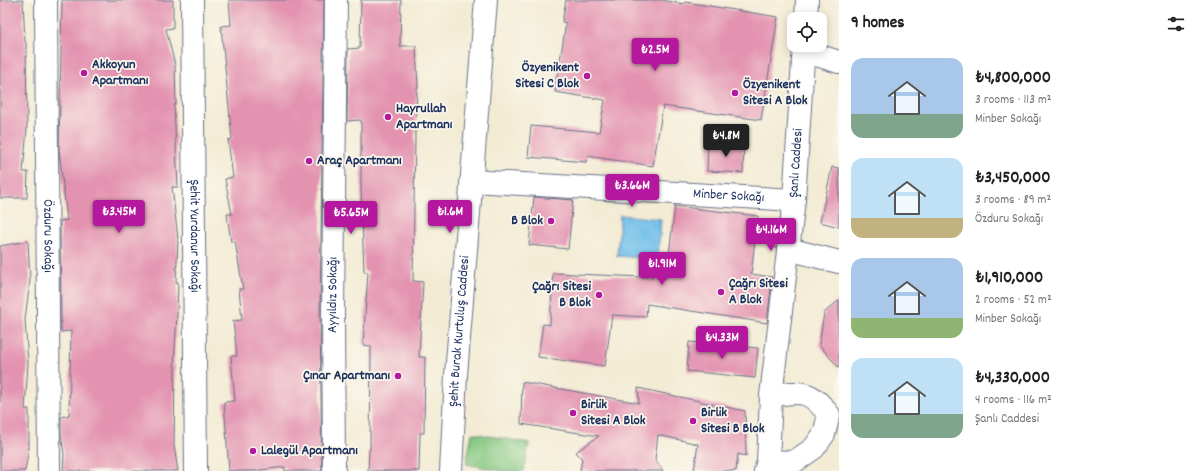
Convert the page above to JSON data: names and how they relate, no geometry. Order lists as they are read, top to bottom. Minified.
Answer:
{"streets":{"street":["Şanlı Caddesi","Minber Sokağı","Özduru Sokağı","Şehit Yurdanur Sokağı","Ayyıldız Sokağı","Şehit Burak Kurtuluş Caddesi"]},"crossings":[["Şanlı Caddesi","Minber Sokağı"],["Minber Sokağı","Şehit Burak Kurtuluş Caddesi"]],"places":["Akkoyun Apartmanı","Özyenikent Sitesi C Blok","Özyenikent Sitesi A Blok","Hayrullah Apartmanı","Araç Apartmanı","B Blok","Çağrı Sitesi A Blok","Çağrı Sitesi B Blok","Çınar Apartmanı","Birlik Sitesi A Blok","Birlik Sitesi B Blok","Lalegül Apartmanı"],"page":{"heading":"9 homes","price":["₺2.5M","₺4.8M","₺3.66M","₺3.45M","₺1.6M","₺5.65M","₺4.16M","₺1.91M","₺4.33M"],"list":[{"name":"₺4,800,000","note":"3 rooms · 113 m² · Minber Sokağı"},{"name":"₺3,450,000","note":"3 rooms · 89 m² · Özduru Sokağı"},{"name":"₺1,910,000","note":"2 rooms · 52 m² · Minber Sokağı"},{"name":"₺4,330,000","note":"4 rooms · 116 m² · Şanlı Caddesi"}]}}
